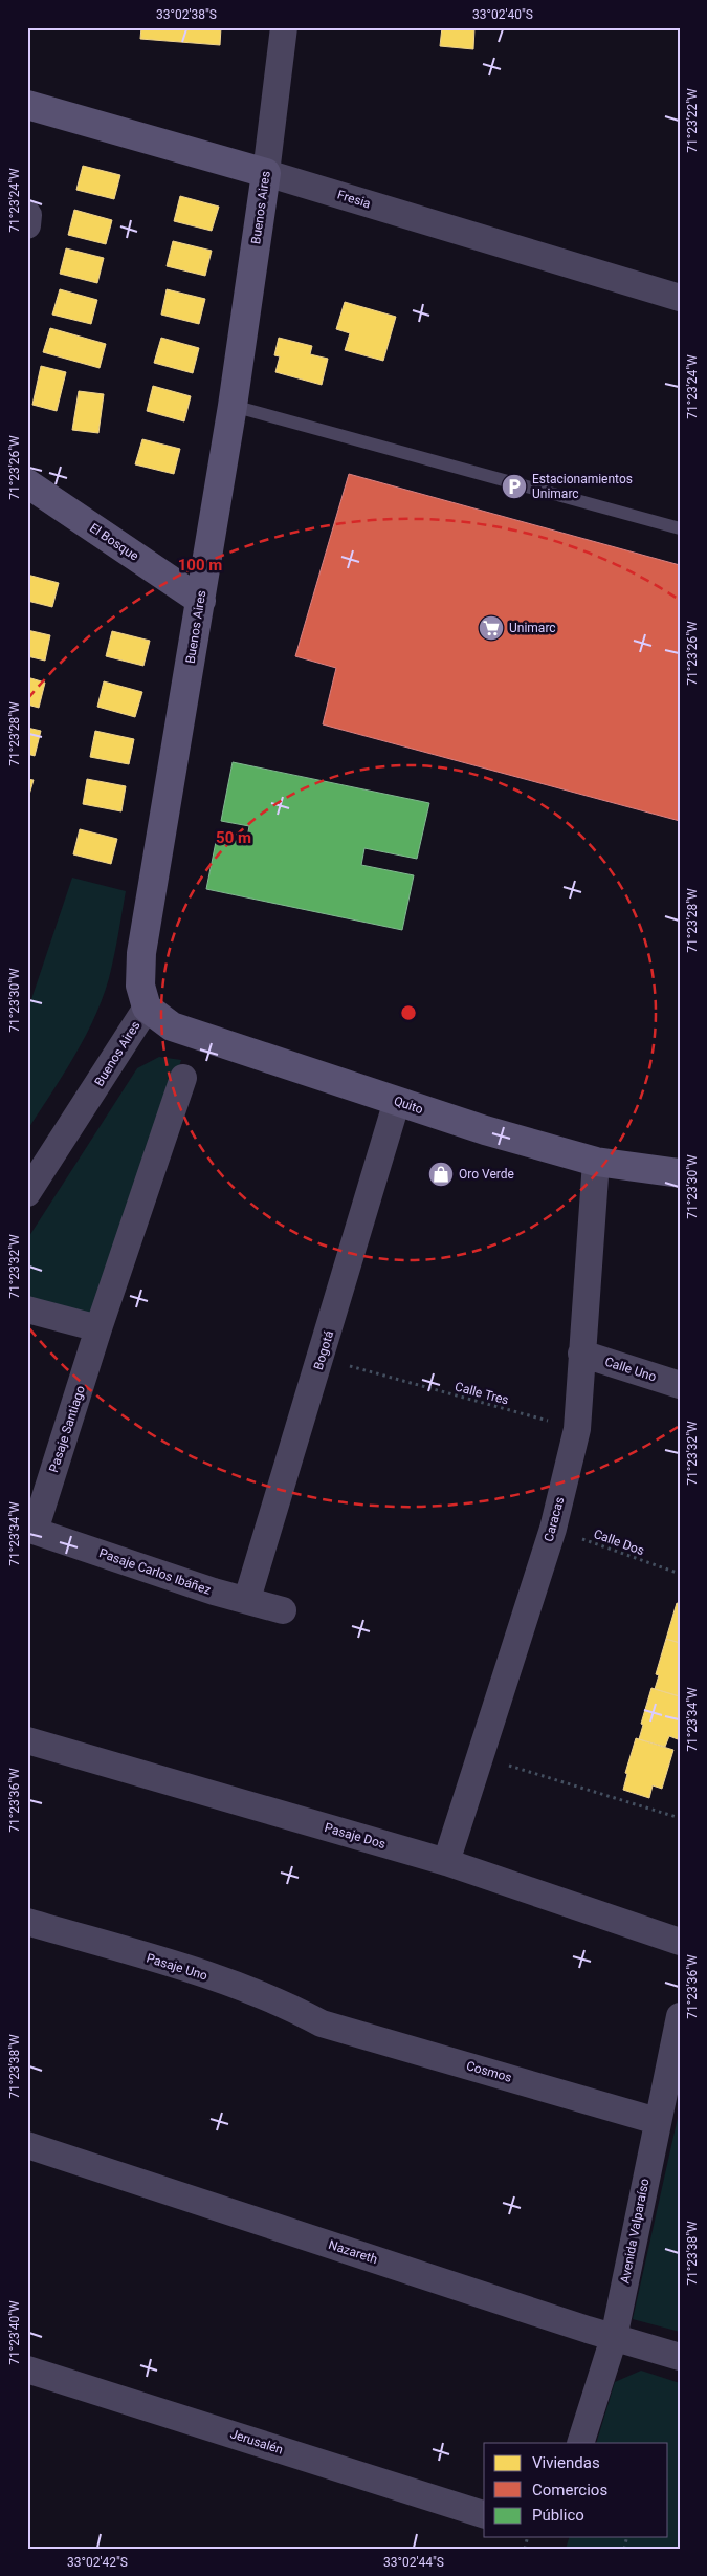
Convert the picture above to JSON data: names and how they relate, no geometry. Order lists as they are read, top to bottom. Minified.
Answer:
{"streets":{"main road":["Fresia","Buenos Aires","El Bosque","Quito"],"street":["Bogotá","Calle Uno","Pasaje Santiago","Caracas","Pasaje Carlos Ibáñez","Pasaje Dos","Pasaje Uno","Cosmos","Avenida Valparaíso","Nazareth","Jerusalén"],"path":["Calle Tres","Calle Dos"]},"crossings":[["Fresia","Buenos Aires"],["Buenos Aires","El Bosque"],["Buenos Aires","Quito"],["Quito","Bogotá"],["Quito","Caracas"],["Bogotá","Calle Tres"],["Bogotá","Pasaje Carlos Ibáñez"],["Calle Uno","Caracas"],["Calle Tres","Caracas"],["Pasaje Santiago","Pasaje Carlos Ibáñez"],["Caracas","Calle Dos"],["Caracas","Pasaje Dos"],["Pasaje Uno","Cosmos"],["Cosmos","Avenida Valparaíso"],["Avenida Valparaíso","Nazareth"]],"places":{"parking":["Estacionamientos Unimarc"],"supermarket":["Unimarc"],"shop":["Oro Verde"]},"legend":["Viviendas","Comercios","Público"],"coordinates":["33°02'38\"S","33°02'40\"S","71°23'22\"W","71°23'24\"W","71°23'26\"W","71°23'28\"W","71°23'30\"W","71°23'32\"W","71°23'34\"W","71°23'36\"W","71°23'38\"W","71°23'40\"W","33°02'42\"S","33°02'44\"S"],"rings":["100 m","50 m"]}
